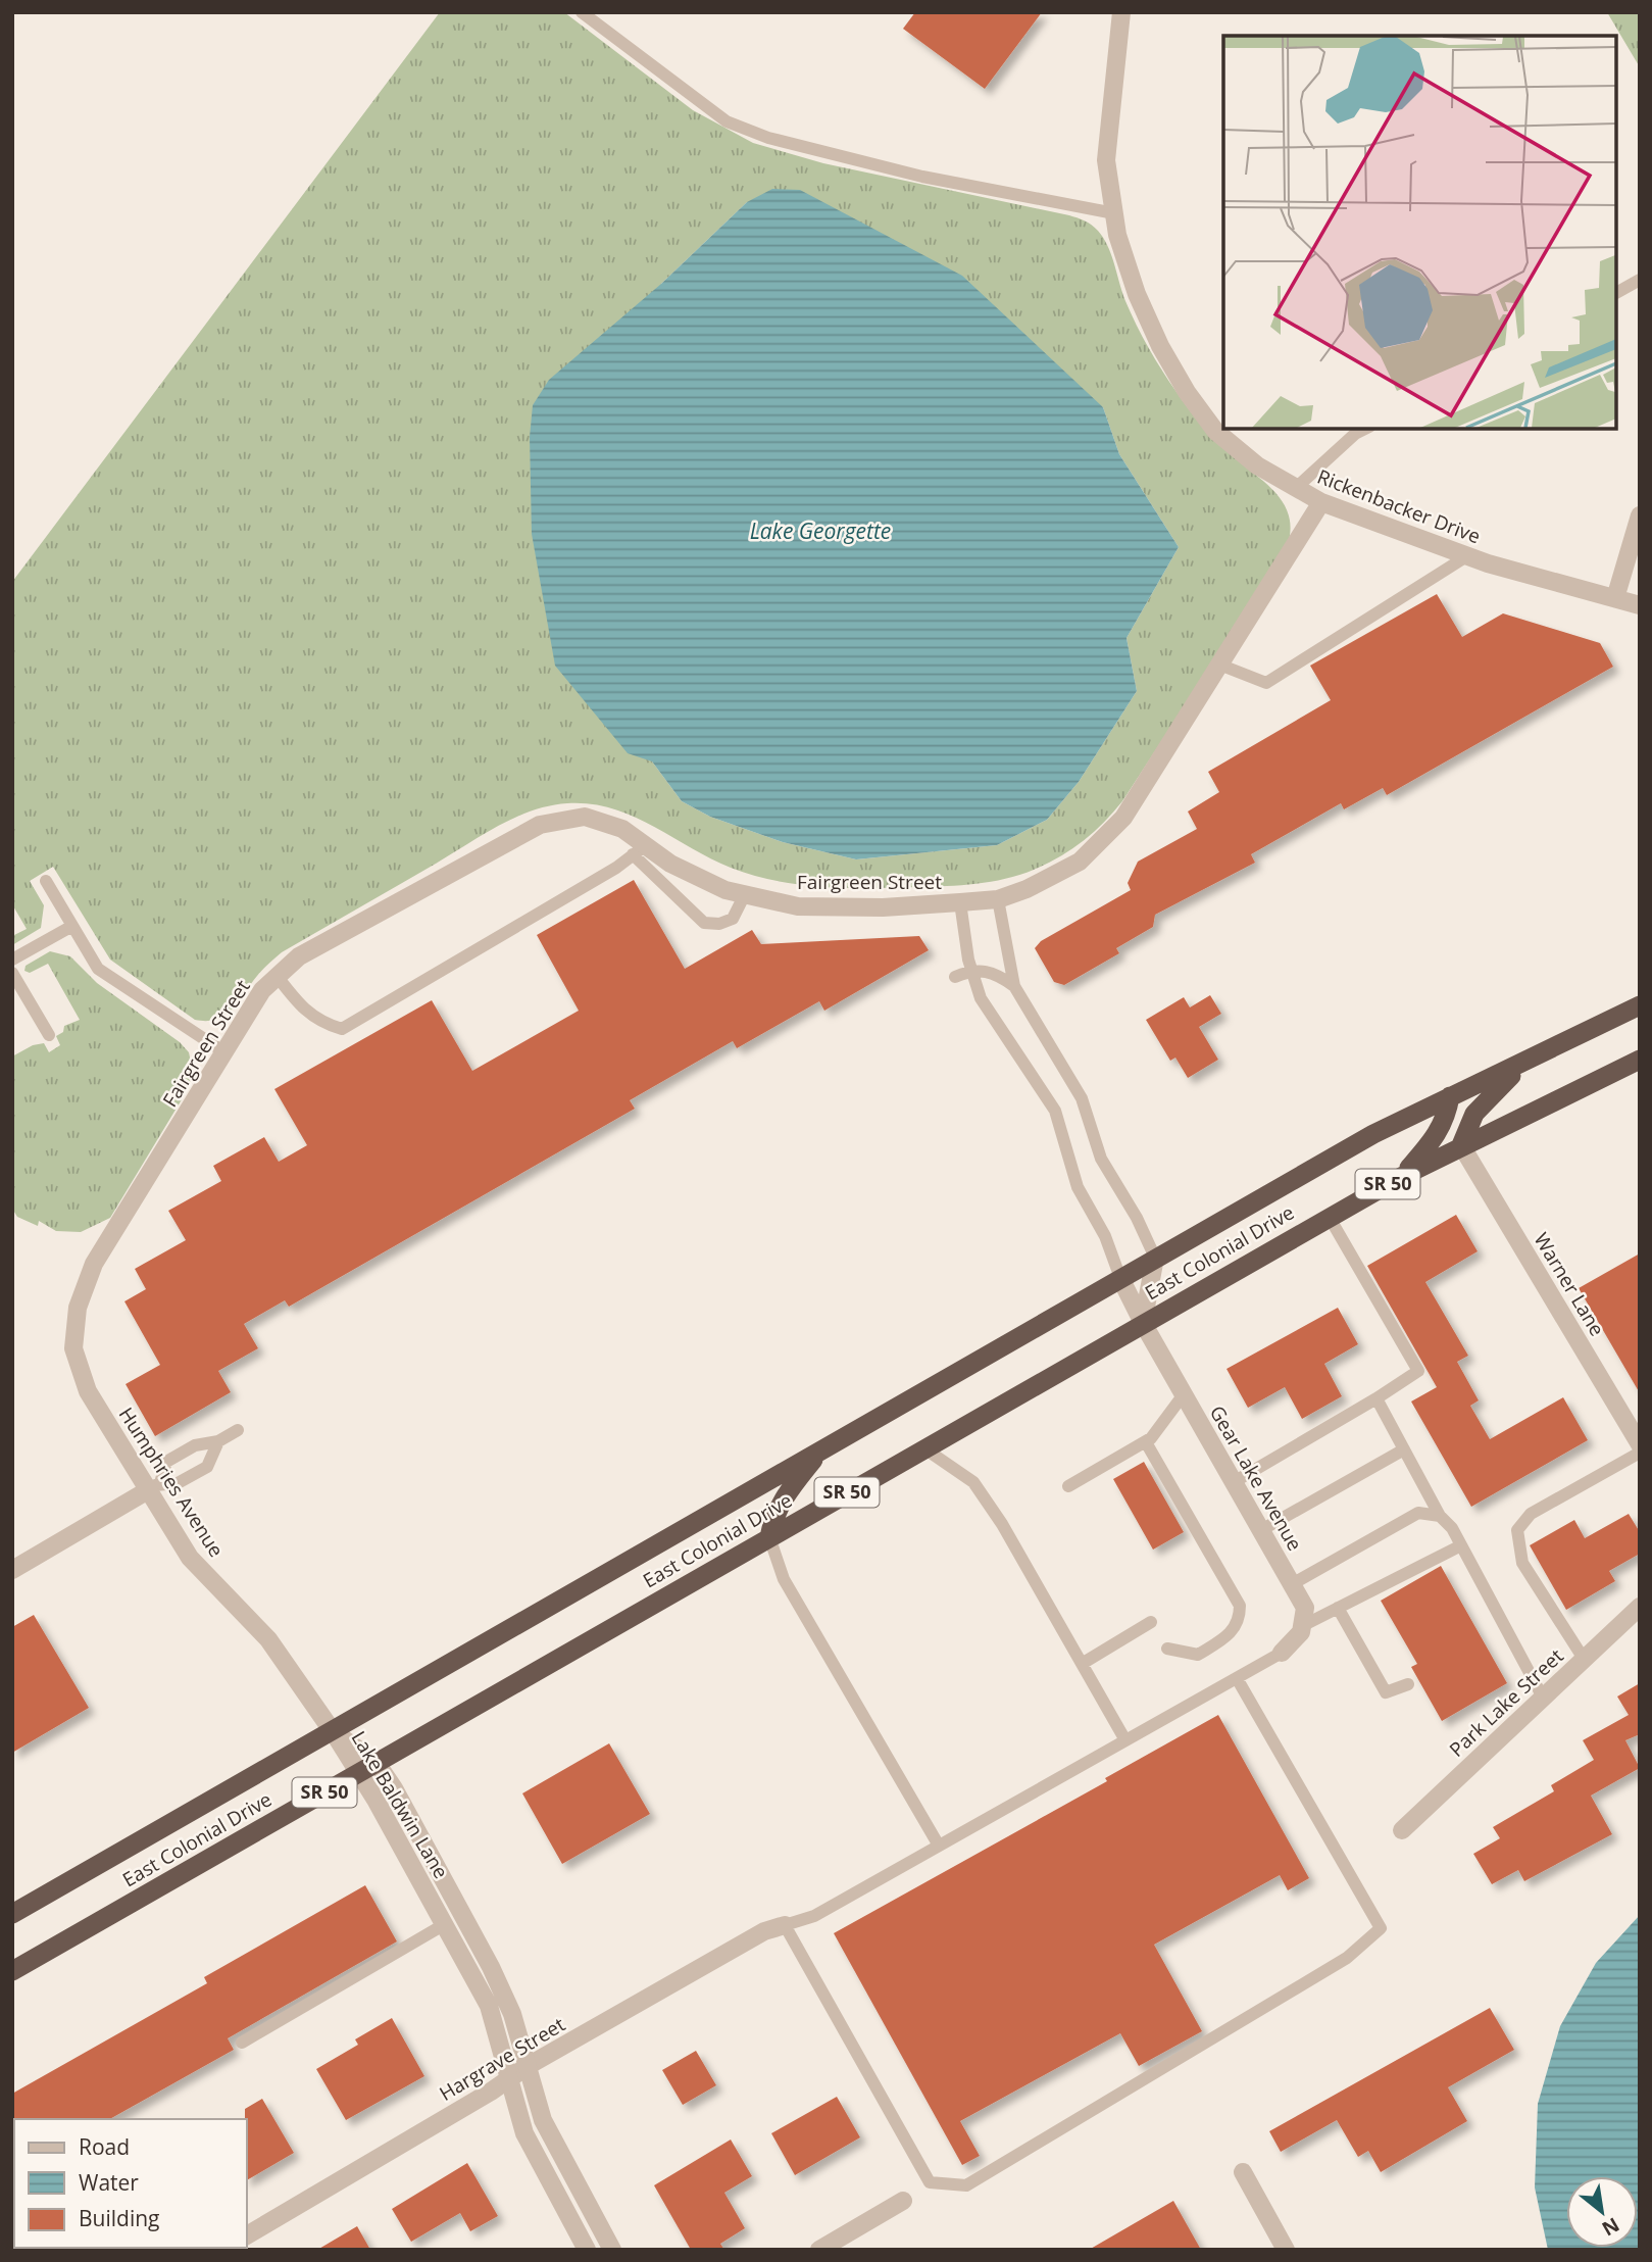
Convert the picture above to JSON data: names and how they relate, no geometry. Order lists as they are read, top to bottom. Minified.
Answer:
{"streets":{"highway":["SR 50","East Colonial Drive"],"street":["Rickenbacker Drive","Fairgreen Street","Warner Lane","Gear Lake Avenue","Humphries Avenue","Park Lake Street","Lake Baldwin Lane","Hargrave Street"]},"crossings":[["Rickenbacker Drive","Fairgreen Street"],["Fairgreen Street","Humphries Avenue"],["East Colonial Drive","Warner Lane"],["East Colonial Drive","Gear Lake Avenue"],["East Colonial Drive","Humphries Avenue"],["East Colonial Drive","Lake Baldwin Lane"],["Humphries Avenue","Lake Baldwin Lane"],["Lake Baldwin Lane","Hargrave Street"]],"water":["Lake Georgette"],"legend":["Road","Water","Building"],"north":"bottom right"}
